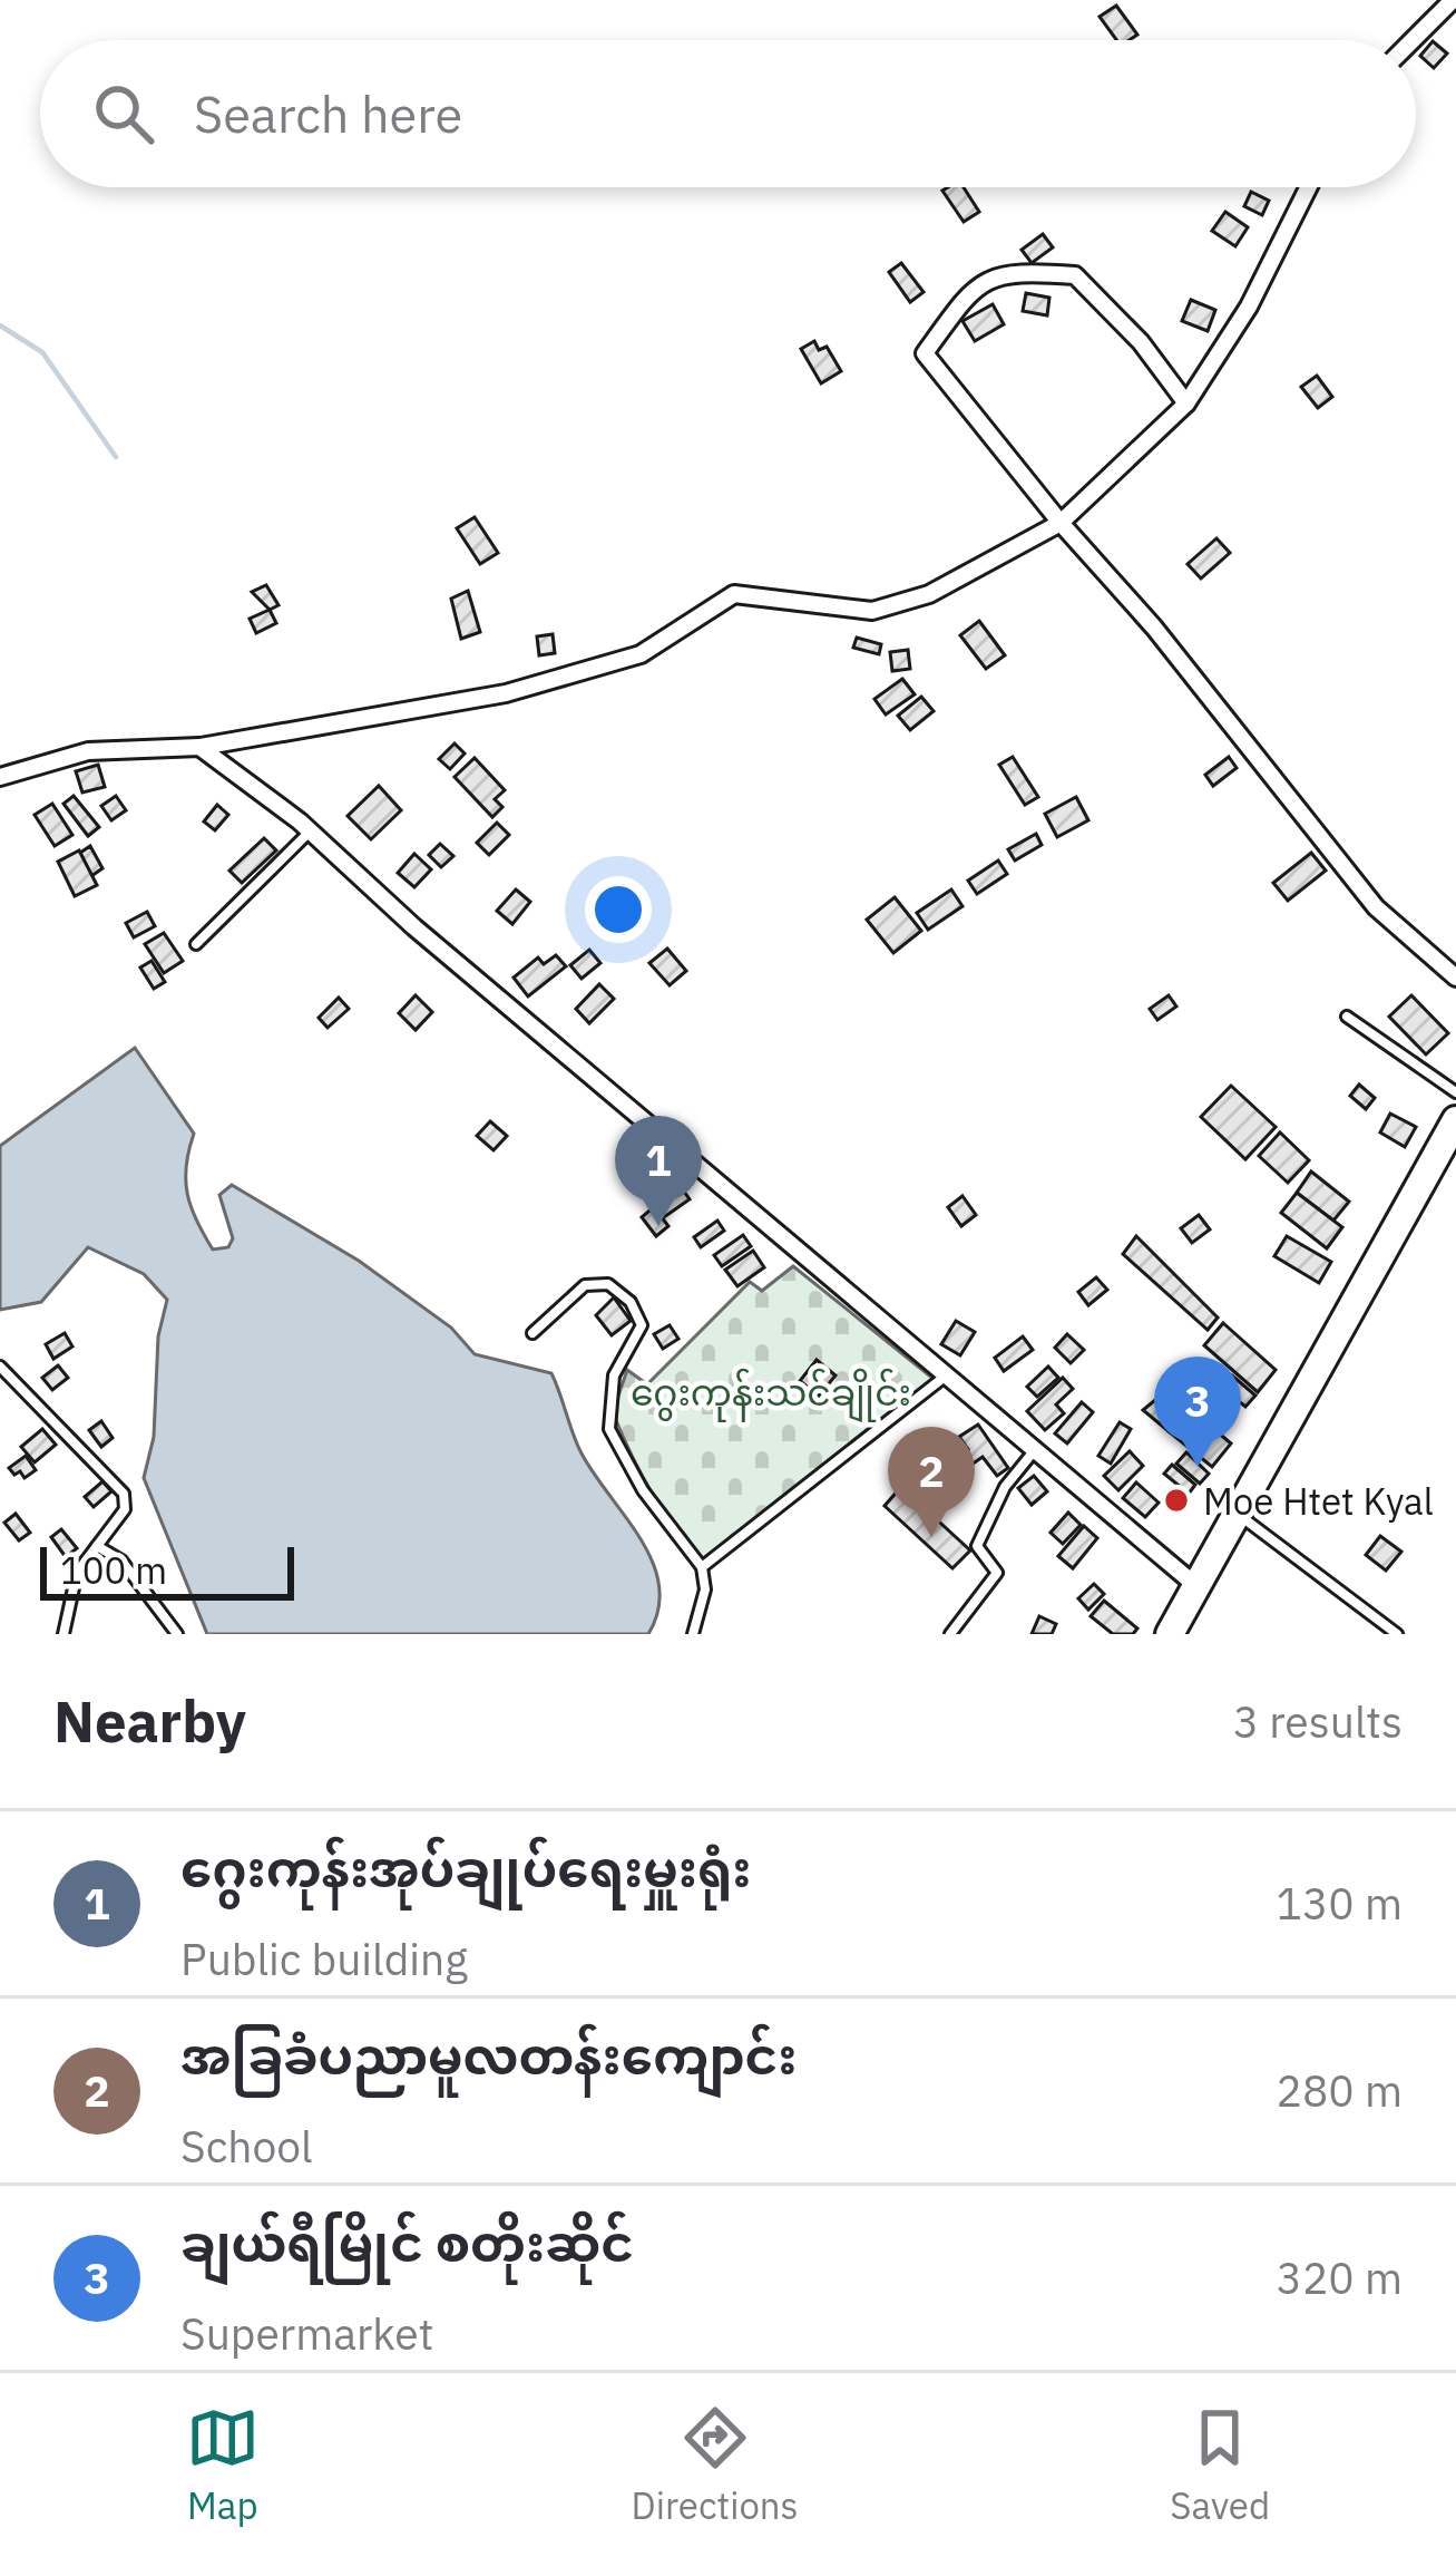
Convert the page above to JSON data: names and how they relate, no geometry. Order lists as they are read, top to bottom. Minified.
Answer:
{"parks":["ဂွေးကုန်းသင်ချိုင်း"],"places":["Moe Htet Kyal"],"scale_bar":"100 m","page":{"search":"Search here","pins":["1","3","2"],"scale":"100 m","heading":["Nearby","3 results"],"list":[{"mark":"1","name":"ဂွေးကုန်းအုပ်ချုပ်ရေးမှူးရုံး","note":"Public building","value":"130 m"},{"mark":"2","name":"အခြခံပညာမူလတန်းကျောင်း","note":"School","value":"280 m"},{"mark":"3","name":"ချယ်ရီမြိုင် စတိုးဆိုင်","note":"Supermarket","value":"320 m"}],"nav":["Map","Directions","Saved"]}}
